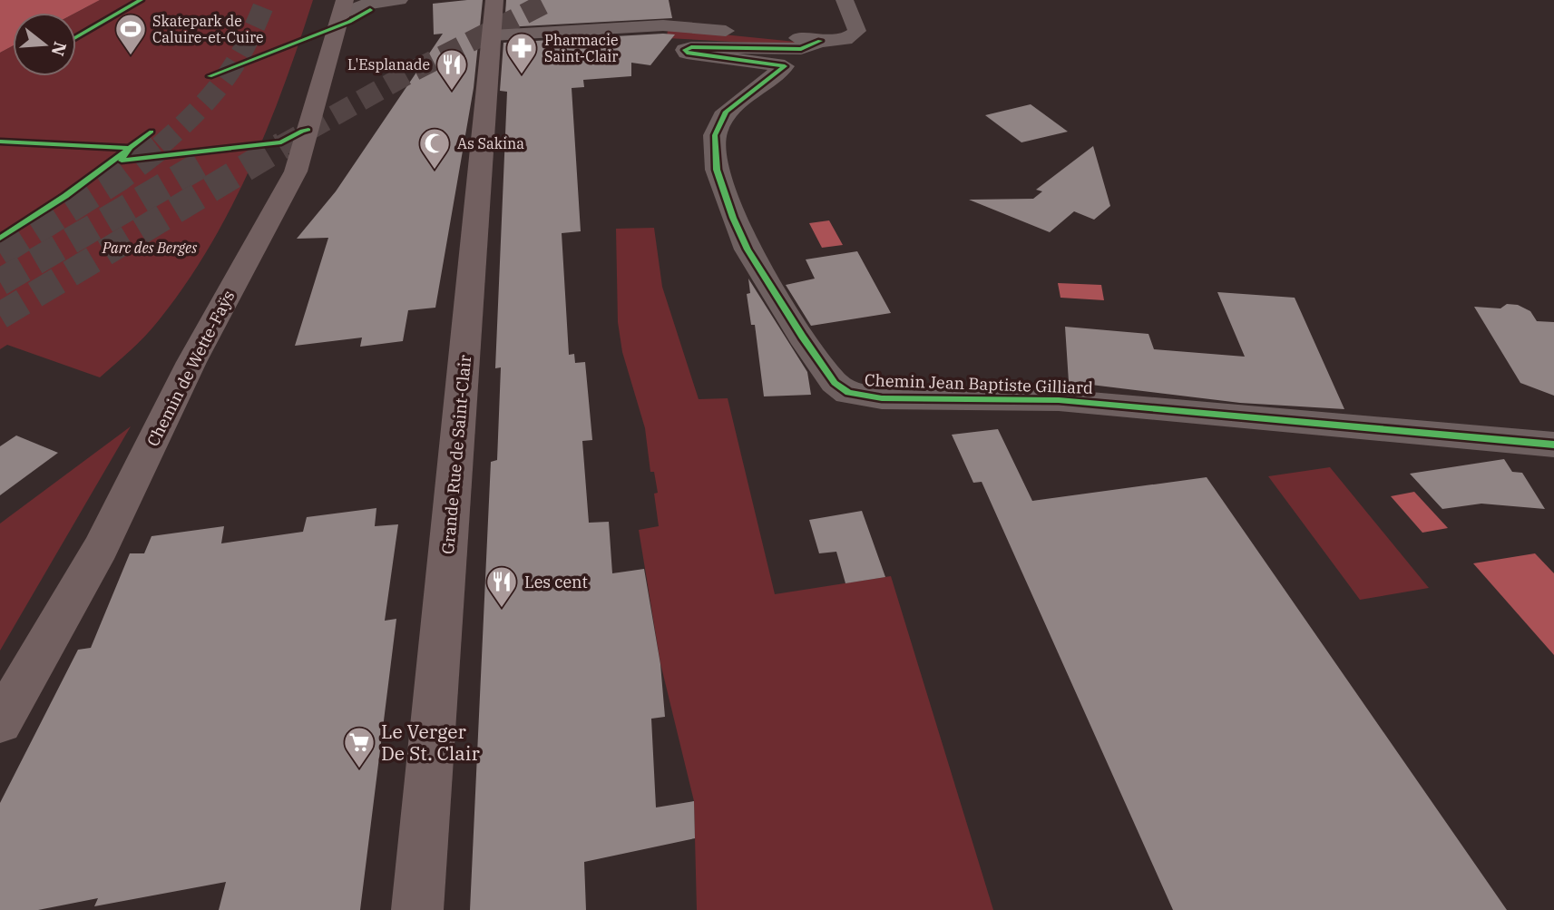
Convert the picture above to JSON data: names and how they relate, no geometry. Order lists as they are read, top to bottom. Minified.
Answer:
{"streets":{"main road":["Chemin de Wette-Faÿs","Grande Rue de Saint-Clair"],"street":["Chemin Jean Baptiste Gilliard"]},"parks":["Parc des Berges"],"places":{"sports":["Skatepark de Caluire-et-Cuire"],"pharmacy":["Pharmacie Saint-Clair"],"restaurant":["L'Esplanade","Les cent"],"mosque":["As Sakina"],"supermarket":["Le Verger De St. Clair"]},"north":"right"}
